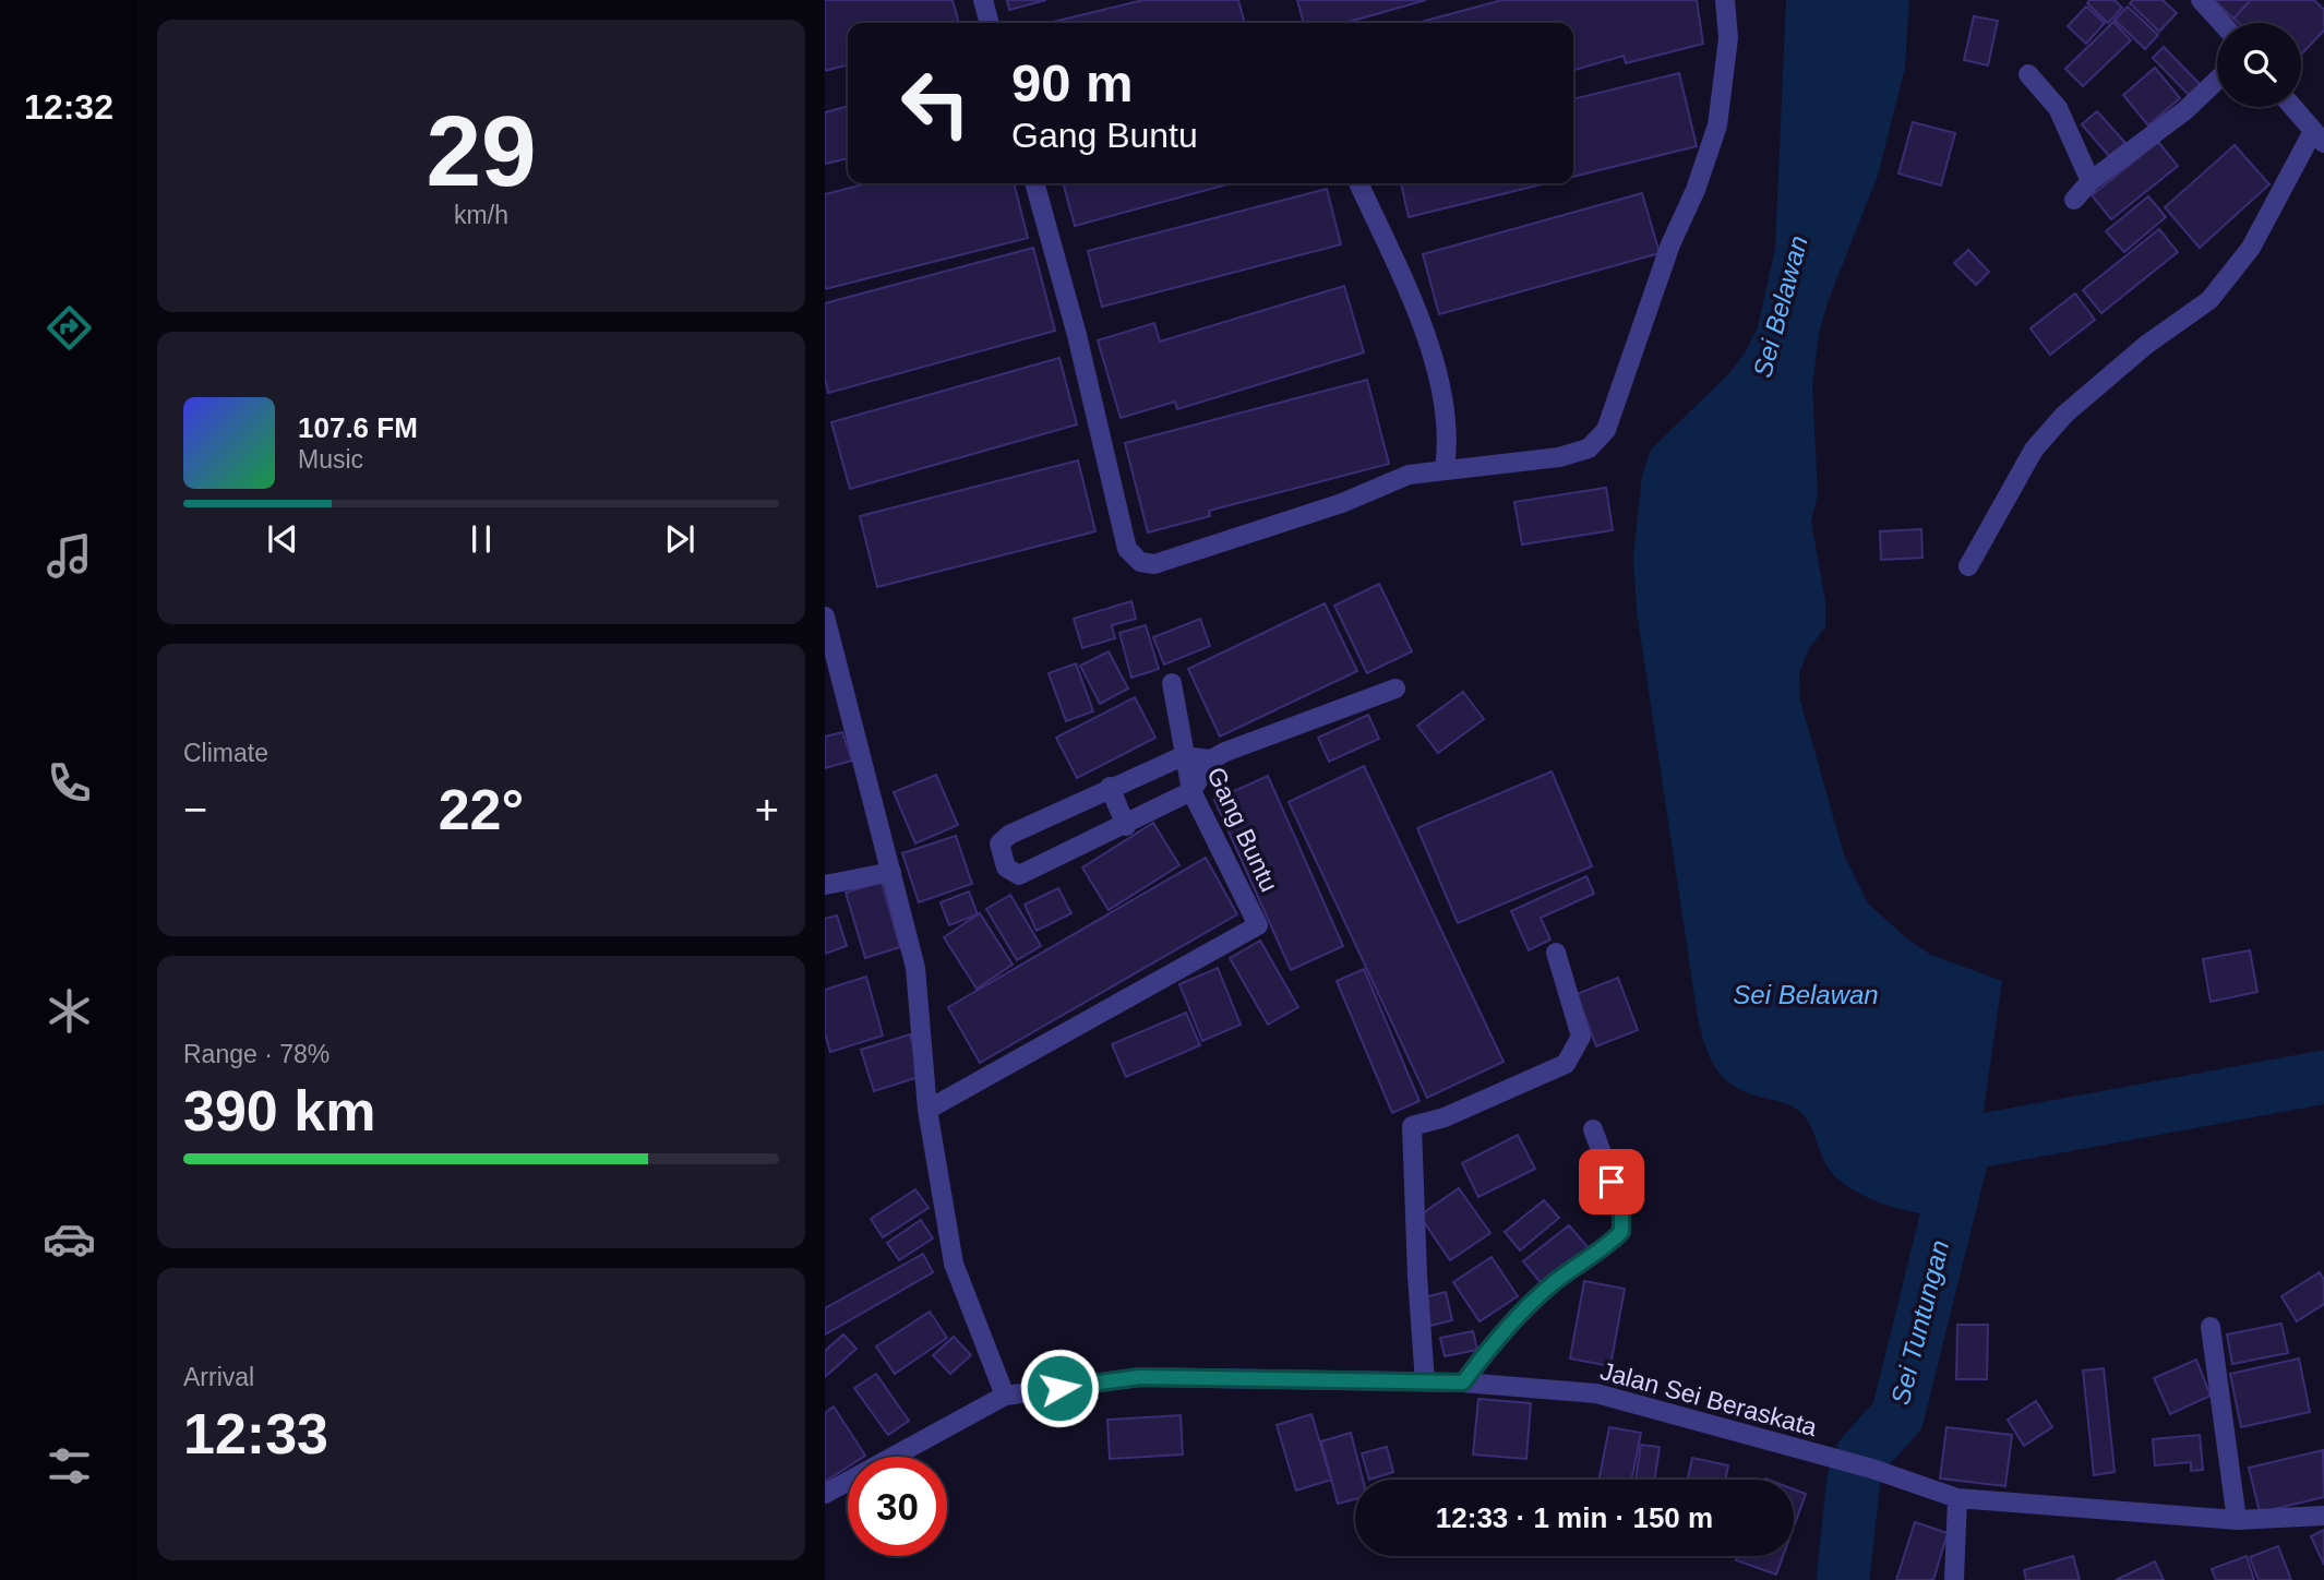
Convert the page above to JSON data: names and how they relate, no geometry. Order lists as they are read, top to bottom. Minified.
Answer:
{"streets":{"street":["Gang Buntu","Jalan Sei Beraskata"]},"water":["Sei Belawan","Sei Tuntungan"],"page":{"tabs":"12:32","tile":[["29","km/h"],"Climate",["Range · 78%","390 km"],["Arrival","12:33"]],"turn":["90 m","Gang Buntu"],"song":["107.6 FM","Music"],"heat":["−","22°","+"],"limit":"30","trip":"12:33 · 1 min · 150 m"}}
